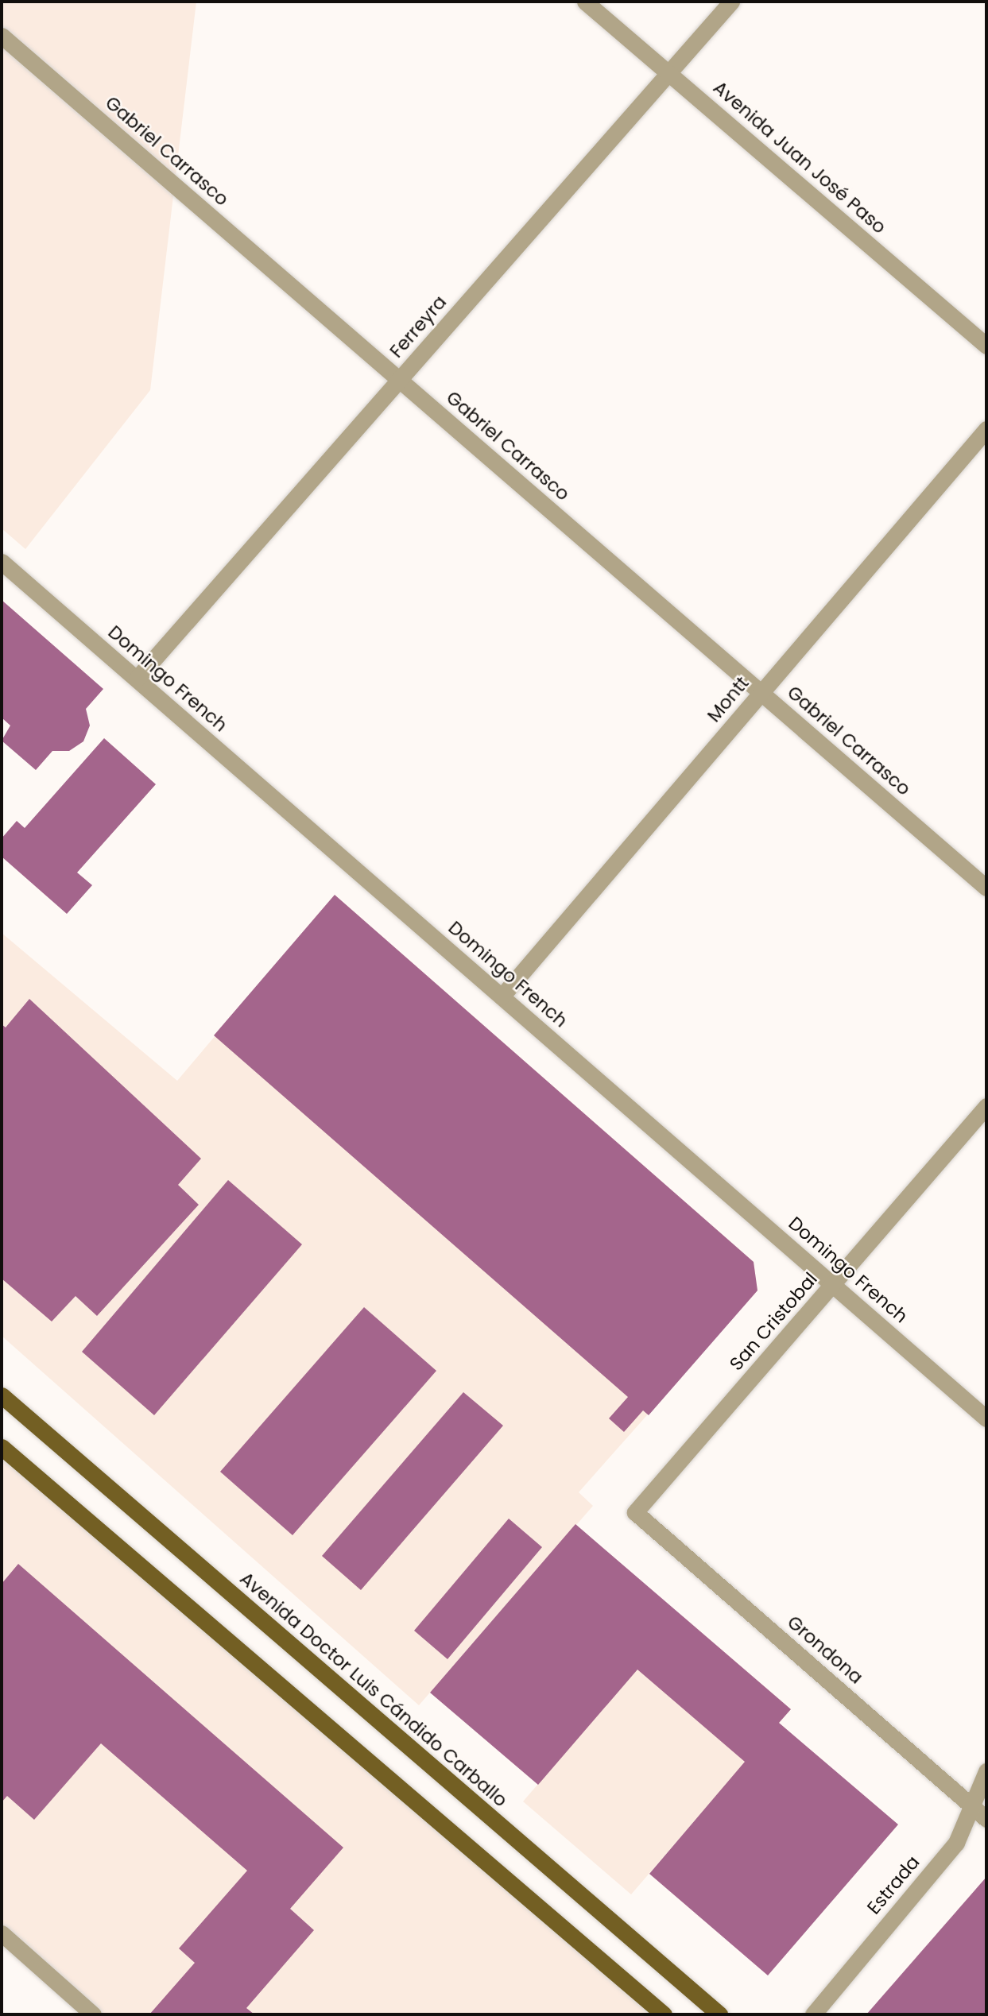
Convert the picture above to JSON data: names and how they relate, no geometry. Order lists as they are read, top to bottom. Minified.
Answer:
{"streets":{"main road":["Avenida Doctor Luis Cándido Carballo"],"street":["Gabriel Carrasco","Avenida Juan José Paso","Ferreyra","Domingo French","Montt","San Cristobal","Grondona","Estrada"]},"crossings":[["Gabriel Carrasco","Ferreyra"],["Gabriel Carrasco","Montt"],["Avenida Juan José Paso","Ferreyra"],["Ferreyra","Domingo French"],["Domingo French","Montt"],["Domingo French","San Cristobal"],["San Cristobal","Grondona"],["Grondona","Estrada"]]}
